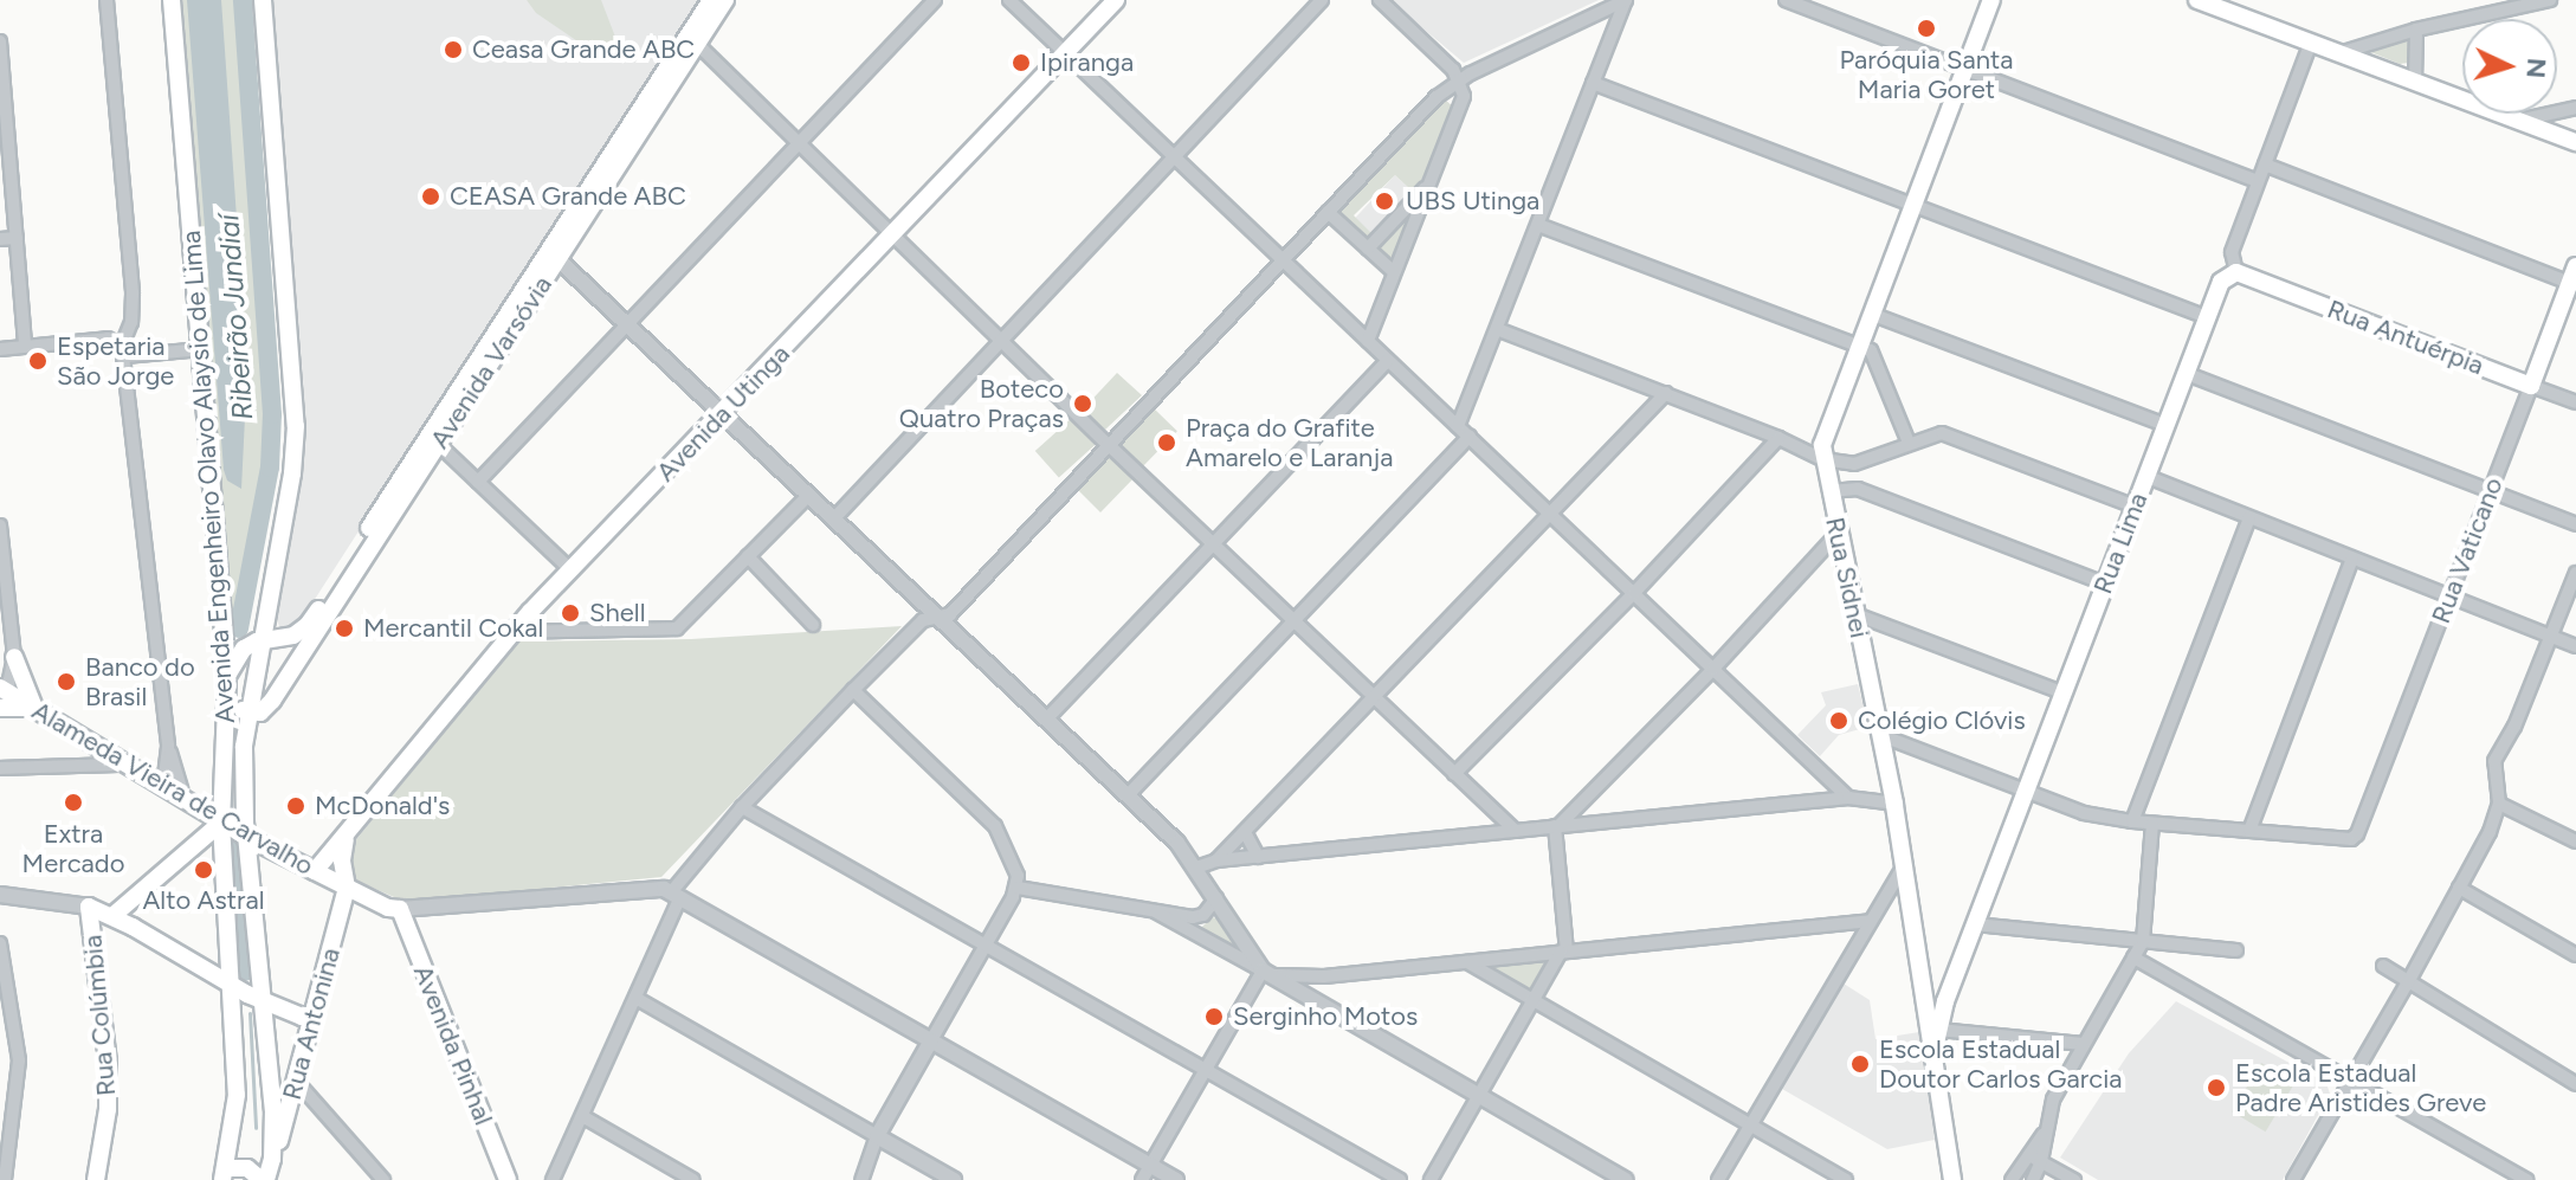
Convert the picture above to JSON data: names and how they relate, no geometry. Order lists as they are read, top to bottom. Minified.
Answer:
{"streets":{"main road":["Rua Antuérpia","Avenida Varsóvia","Avenida Utinga","Avenida Engenheiro Olavo Alaysio de Lima","Rua Lima","Rua Vaticano","Rua Sidnei","Alameda Vieira de Carvalho","Rua Colúmbia","Rua Antonina","Avenida Pinhal"]},"crossings":[["Rua Antuérpia","Rua Lima"],["Rua Antuérpia","Rua Vaticano"],["Avenida Varsóvia","Avenida Engenheiro Olavo Alaysio de Lima"],["Avenida Utinga","Alameda Vieira de Carvalho"],["Avenida Engenheiro Olavo Alaysio de Lima","Alameda Vieira de Carvalho"],["Avenida Engenheiro Olavo Alaysio de Lima","Rua Antonina"],["Rua Lima","Rua Sidnei"],["Alameda Vieira de Carvalho","Rua Antonina"],["Alameda Vieira de Carvalho","Avenida Pinhal"]],"water":["Ribeirão Jundiaí"],"places":["Paróquia Santa Maria Goret","Ceasa Grande ABC","Ipiranga","CEASA Grande ABC","UBS Utinga","Espetaria São Jorge","Boteco Quatro Praças","Praça do Grafite Amarelo e Laranja","Shell","Mercantil Cokal","Banco do Brasil","Colégio Clóvis","Extra Mercado","McDonald's","Alto Astral","Serginho Motos","Escola Estadual Doutor Carlos Garcia","Escola Estadual Padre Aristides Greve"],"north":"right"}
